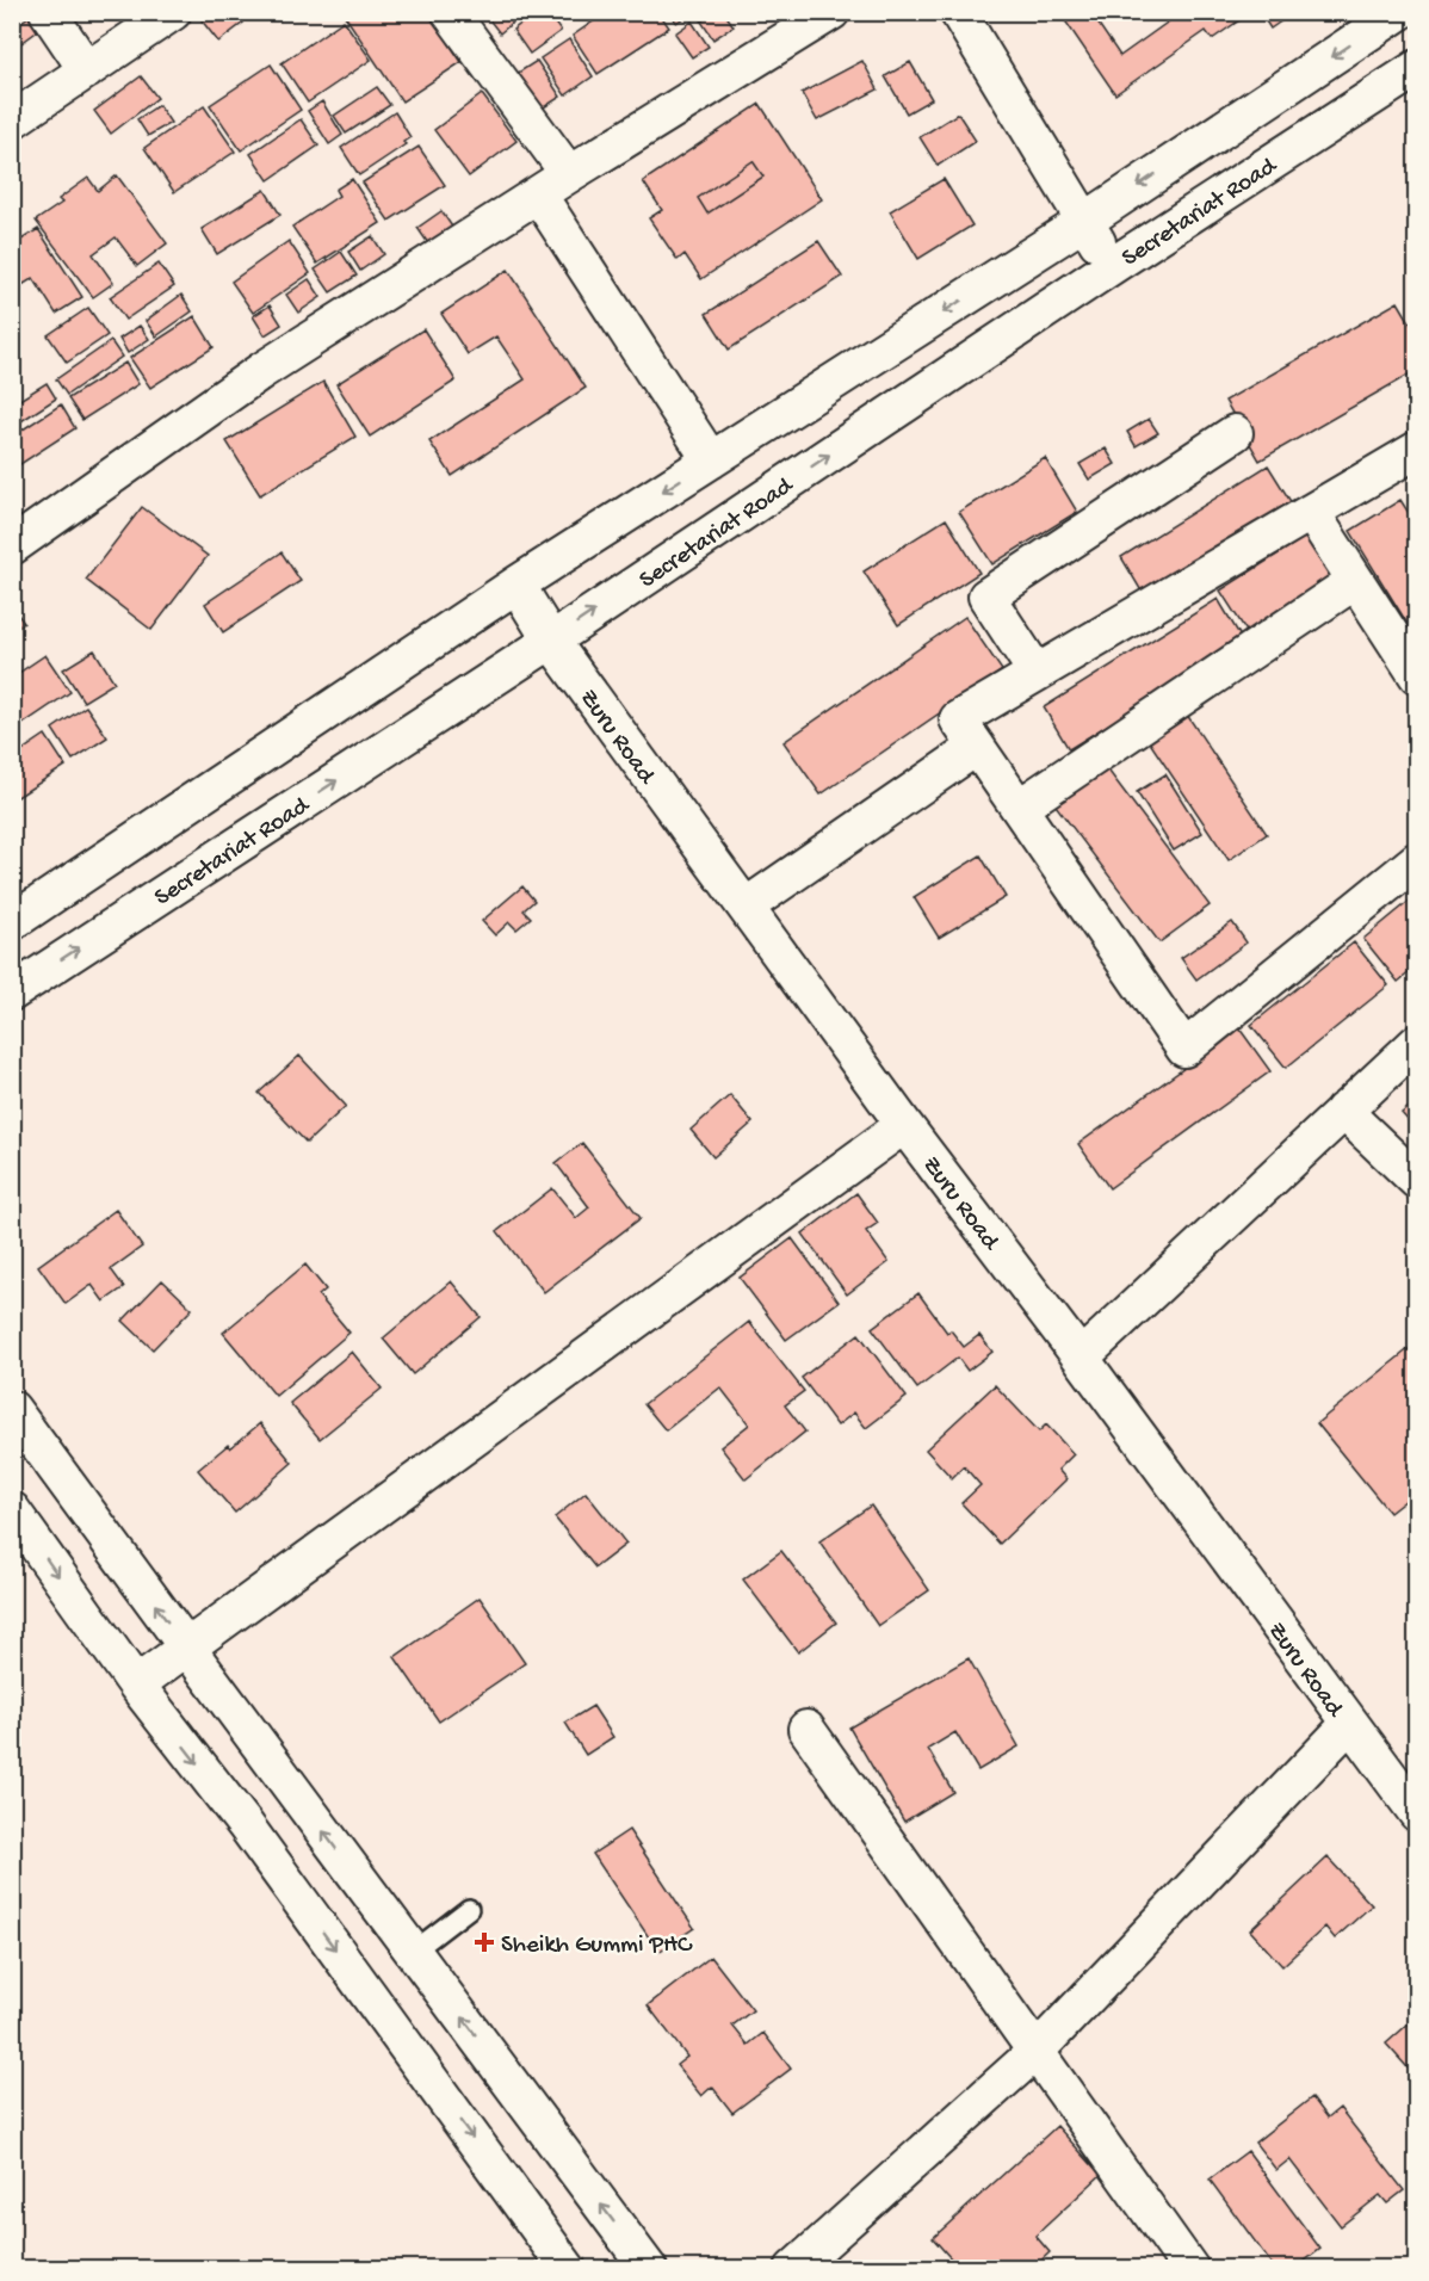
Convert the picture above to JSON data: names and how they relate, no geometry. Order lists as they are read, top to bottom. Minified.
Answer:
{"streets":{"street":["Secretariat Road","Zuru Road"]},"crossings":[["Secretariat Road","Zuru Road"]],"places":{"health":["Sheikh Gummi PHC"]}}
